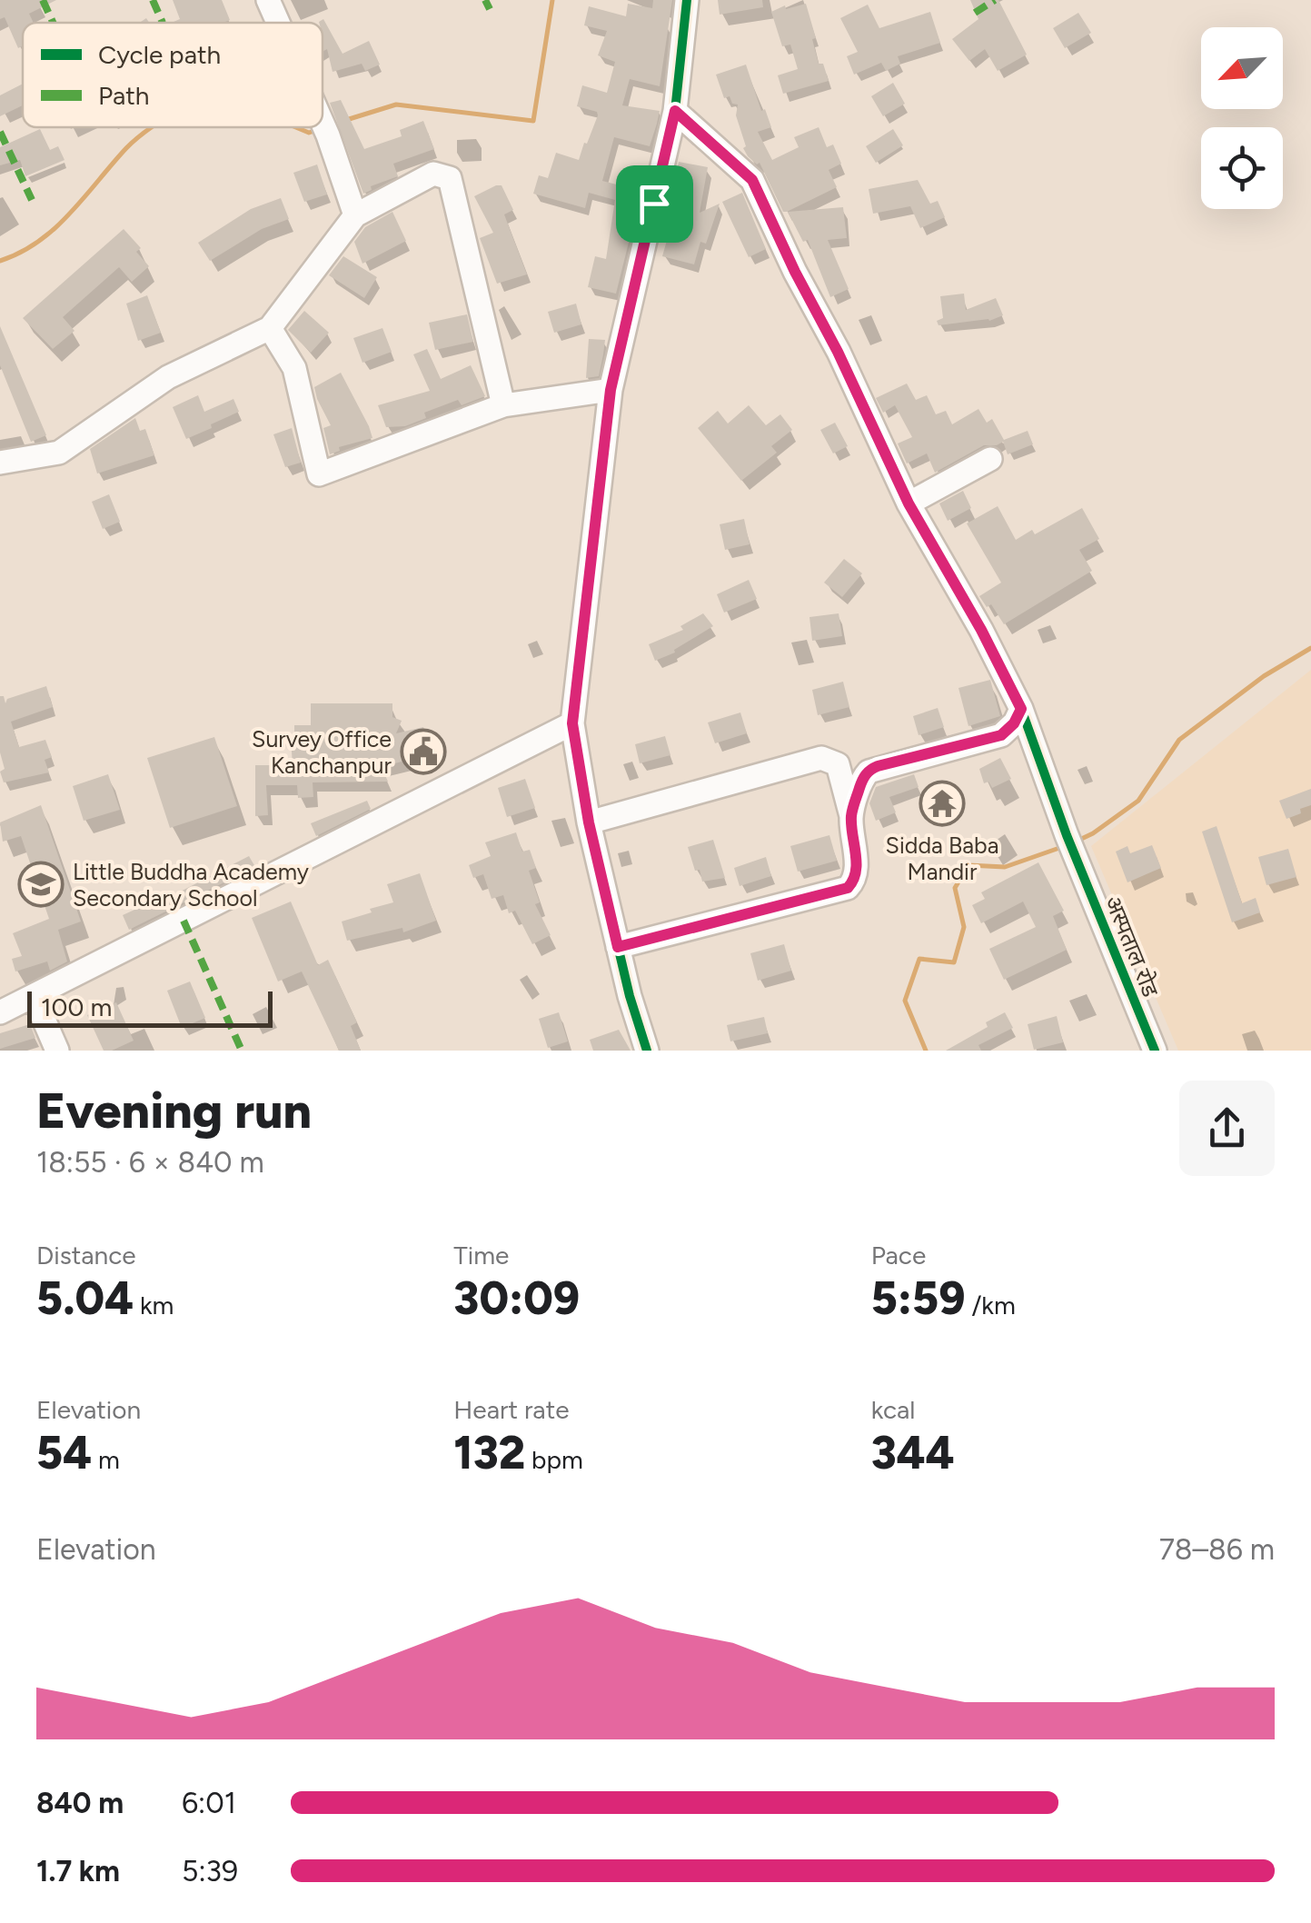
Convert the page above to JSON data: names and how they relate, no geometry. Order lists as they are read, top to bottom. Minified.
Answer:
{"streets":{"street":["अस्पताल रोड"]},"places":{"public building":["Survey Office Kanchanpur"],"temple":["Sidda Baba Mandir"],"school or university":["Little Buddha Academy Secondary School"]},"legend":["Cycle path","Path"],"scale_bar":"100 m","north":"bottom left","page":{"scale":"100 m","heading":["Evening run","18:55 · 6 × 840 m"],"stats":[["Distance","5.04 km"],["Time","30:09"],["Pace","5:59 /km"],["Elevation","54 m"],["Heart rate","132 bpm"],["kcal","344"]],"chart":["Elevation","78–86 m"],"list":[{"name":"840 m","note":"6:01"},{"name":"1.7 km","note":"5:39"}]}}
